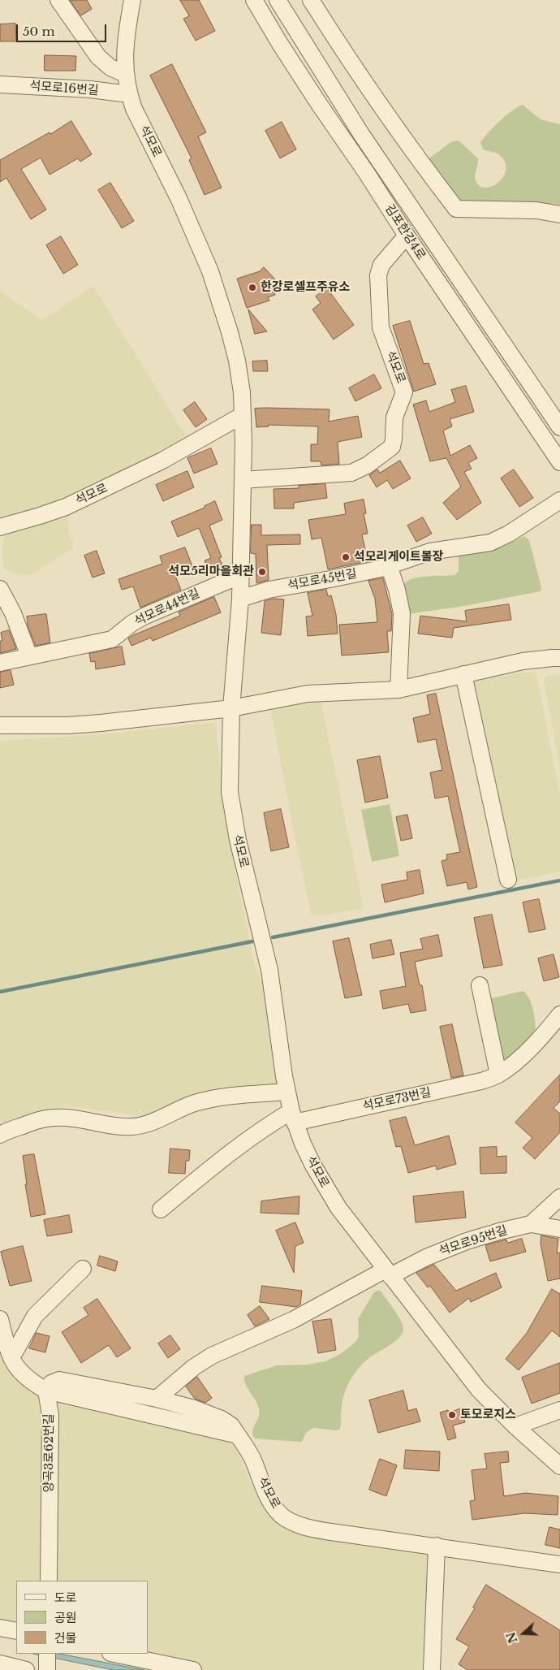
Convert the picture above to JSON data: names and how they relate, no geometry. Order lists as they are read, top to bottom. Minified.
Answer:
{"streets":{"street":["석모로16번길","석모로","김포한강4로","석모로45번길","석모로44번길","석모로73번길","석모로95번길","양곡3로62번길"]},"crossings":[["석모로16번길","석모로"],["석모로","김포한강4로"],["석모로","석모로45번길"],["석모로","석모로44번길"],["석모로","석모로73번길"],["석모로","석모로95번길"],["석모로","양곡3로62번길"]],"places":["한강로셀프주유소","석모리게이트볼장","석모5리마을회관","토모로지스"],"legend":["도로","공원","건물"],"scale_bar":"50 m","north":"left"}
